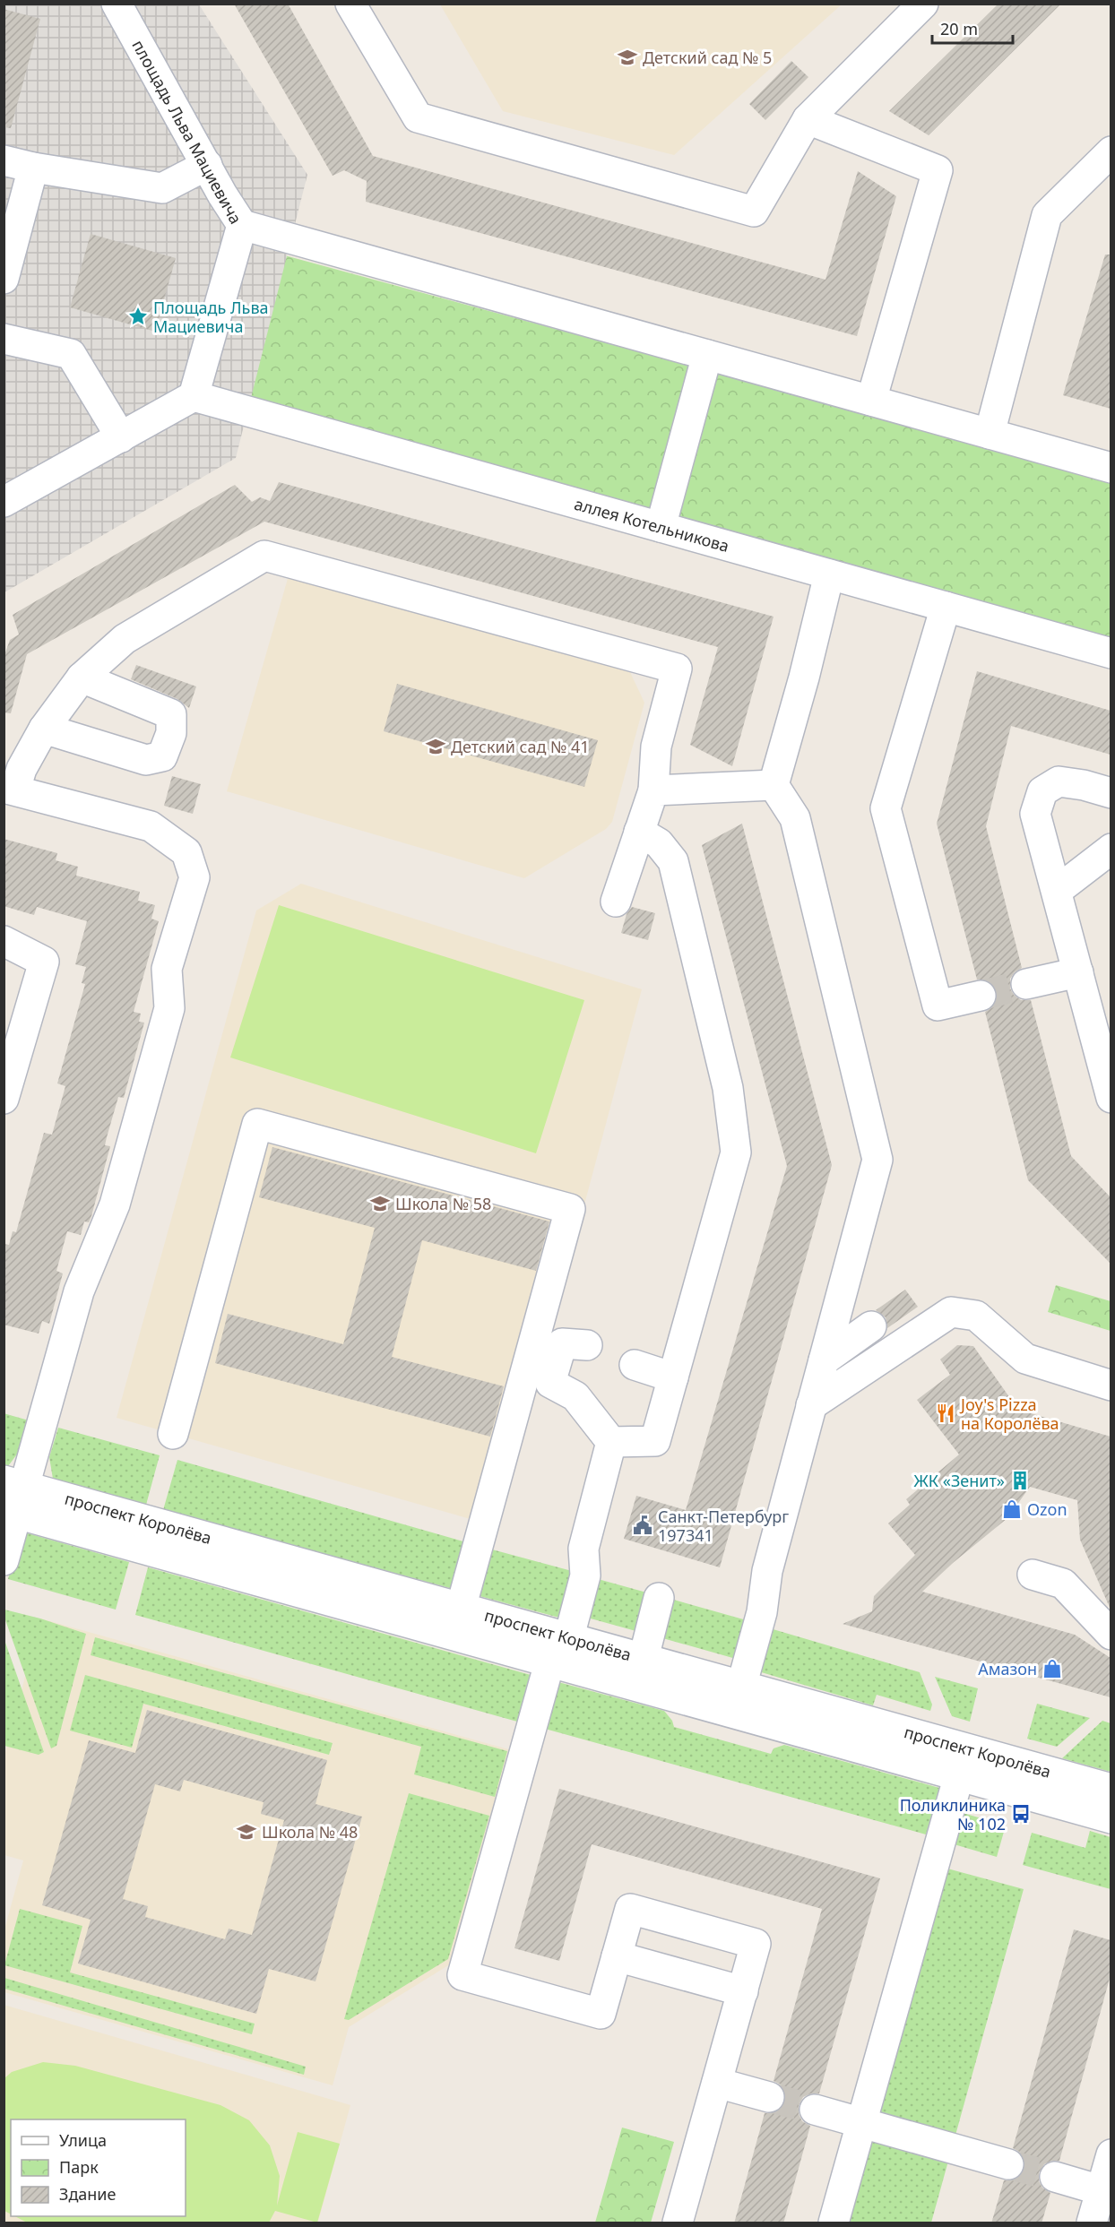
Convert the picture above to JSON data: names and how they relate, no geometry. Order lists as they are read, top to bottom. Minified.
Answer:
{"streets":{"street":["площадь Льва Мациевича","аллея Котельникова","проспект Королёва"]},"crossings":[["площадь Льва Мациевича","аллея Котельникова"]],"places":{"school or university":["Детский сад № 5","Детский сад № 41","Школа № 58","Школа № 48"],"place":["Площадь Льва Мациевича"],"restaurant":["Joy's Pizza на Королёва"],"building":["ЖК «Зенит»"],"shop":["Ozon","Амазон"],"public building":["Санкт-Петербург 197341"],"bus stop":["Поликлиника № 102"]},"legend":["Улица","Парк","Здание"],"scale_bar":"20 m"}
